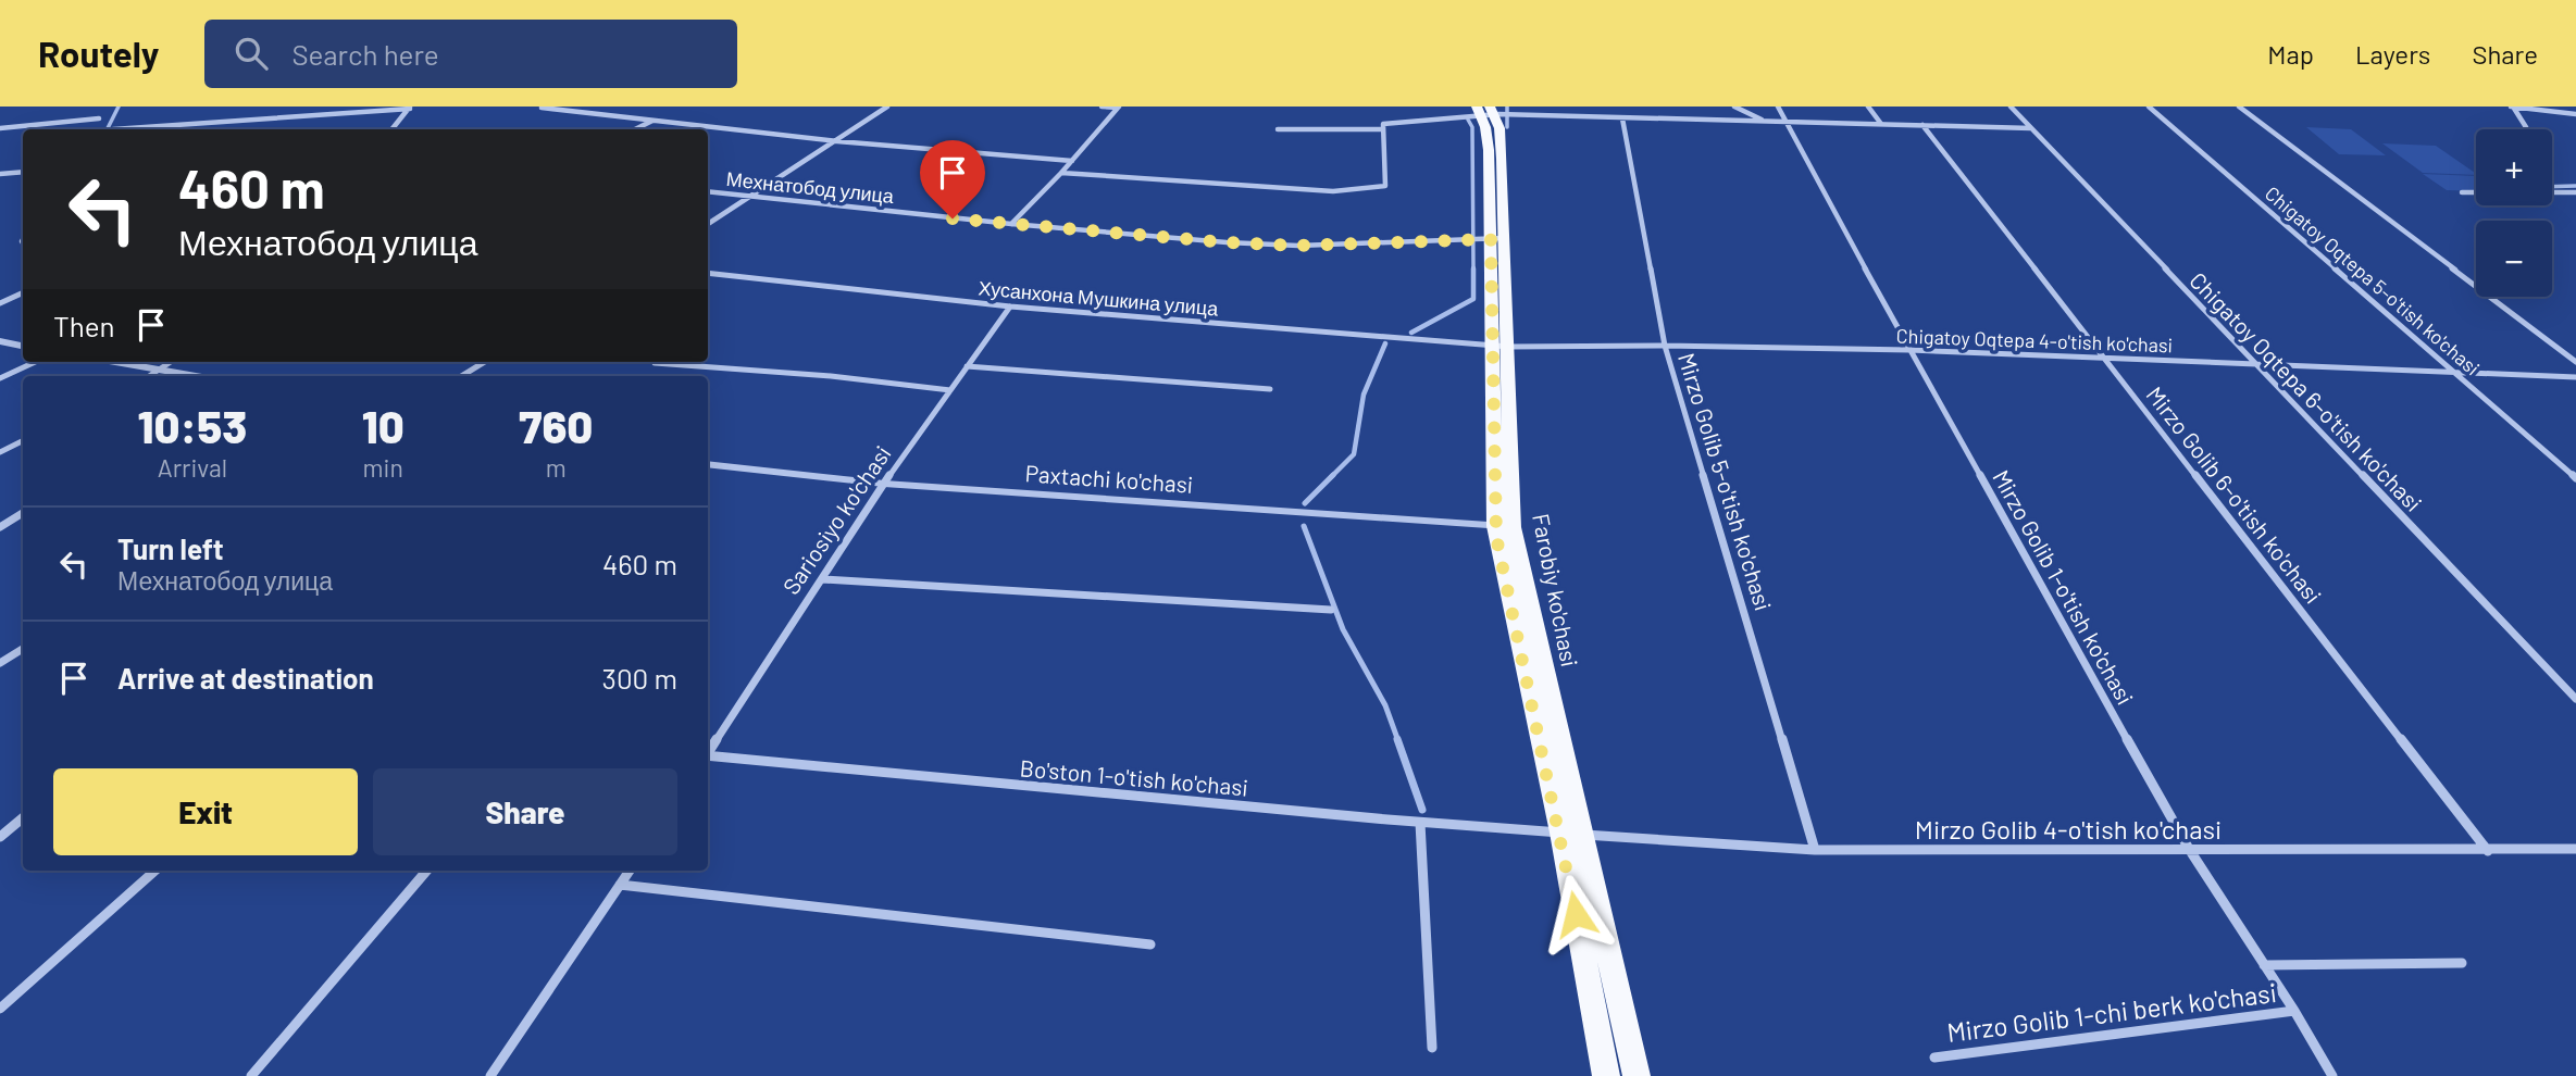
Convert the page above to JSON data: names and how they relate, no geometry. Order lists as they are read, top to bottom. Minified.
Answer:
{"streets":{"main road":["Farobiy ko'chasi"],"street":["Мехнатобод улица","Chigatoy Oqtepa 5-o'tish ko'chasi","Хусанхона Мушкина улица","Chigatoy Oqtepa 4-o'tish ko'chasi","Chigatoy Oqtepa 6-o'tish ko'chasi","Paxtachi ko'chasi","Mirzo Golib 5-o'tish ko'chasi","Mirzo Golib 6-o'tish ko'chasi","Sariosiyo ko'chasi","Mirzo Golib 1-o'tish ko'chasi","Bo'ston 1-o'tish ko'chasi","Mirzo Golib 4-o'tish ko'chasi","Mirzo Golib 1-chi berk ko'chasi"]},"crossings":[["Мехнатобод улица","Farobiy ko'chasi"],["Chigatoy Oqtepa 5-o'tish ko'chasi","Chigatoy Oqtepa 4-o'tish ko'chasi"],["Хусанхона Мушкина улица","Chigatoy Oqtepa 4-o'tish ko'chasi"],["Хусанхона Мушкина улица","Sariosiyo ko'chasi"],["Хусанхона Мушкина улица","Farobiy ko'chasi"],["Chigatoy Oqtepa 4-o'tish ko'chasi","Chigatoy Oqtepa 6-o'tish ko'chasi"],["Chigatoy Oqtepa 4-o'tish ko'chasi","Mirzo Golib 5-o'tish ko'chasi"],["Chigatoy Oqtepa 4-o'tish ko'chasi","Mirzo Golib 6-o'tish ko'chasi"],["Chigatoy Oqtepa 4-o'tish ko'chasi","Mirzo Golib 1-o'tish ko'chasi"],["Chigatoy Oqtepa 4-o'tish ko'chasi","Farobiy ko'chasi"],["Paxtachi ko'chasi","Sariosiyo ko'chasi"],["Paxtachi ko'chasi","Farobiy ko'chasi"],["Mirzo Golib 5-o'tish ko'chasi","Mirzo Golib 4-o'tish ko'chasi"],["Mirzo Golib 6-o'tish ko'chasi","Mirzo Golib 4-o'tish ko'chasi"],["Mirzo Golib 1-o'tish ko'chasi","Mirzo Golib 4-o'tish ko'chasi"],["Mirzo Golib 1-o'tish ko'chasi","Mirzo Golib 1-chi berk ko'chasi"],["Farobiy ko'chasi","Bo'ston 1-o'tish ko'chasi"],["Farobiy ko'chasi","Mirzo Golib 4-o'tish ko'chasi"],["Bo'ston 1-o'tish ko'chasi","Mirzo Golib 4-o'tish ko'chasi"]],"page":{"header":"Routely","search":"Search here","nav":["Map","Layers","Share"],"map_buttons":["+","−"],"turn":["460 m","Мехнатобод улица"],"then":"Then","eta":["10:53","Arrival","10","min","760","m"],"list":[{"name":"Turn left","note":"Мехнатобод улица","value":"460 m"},{"name":"Arrive at destination","value":"300 m"}],"buttons":["Exit","Share"]}}
